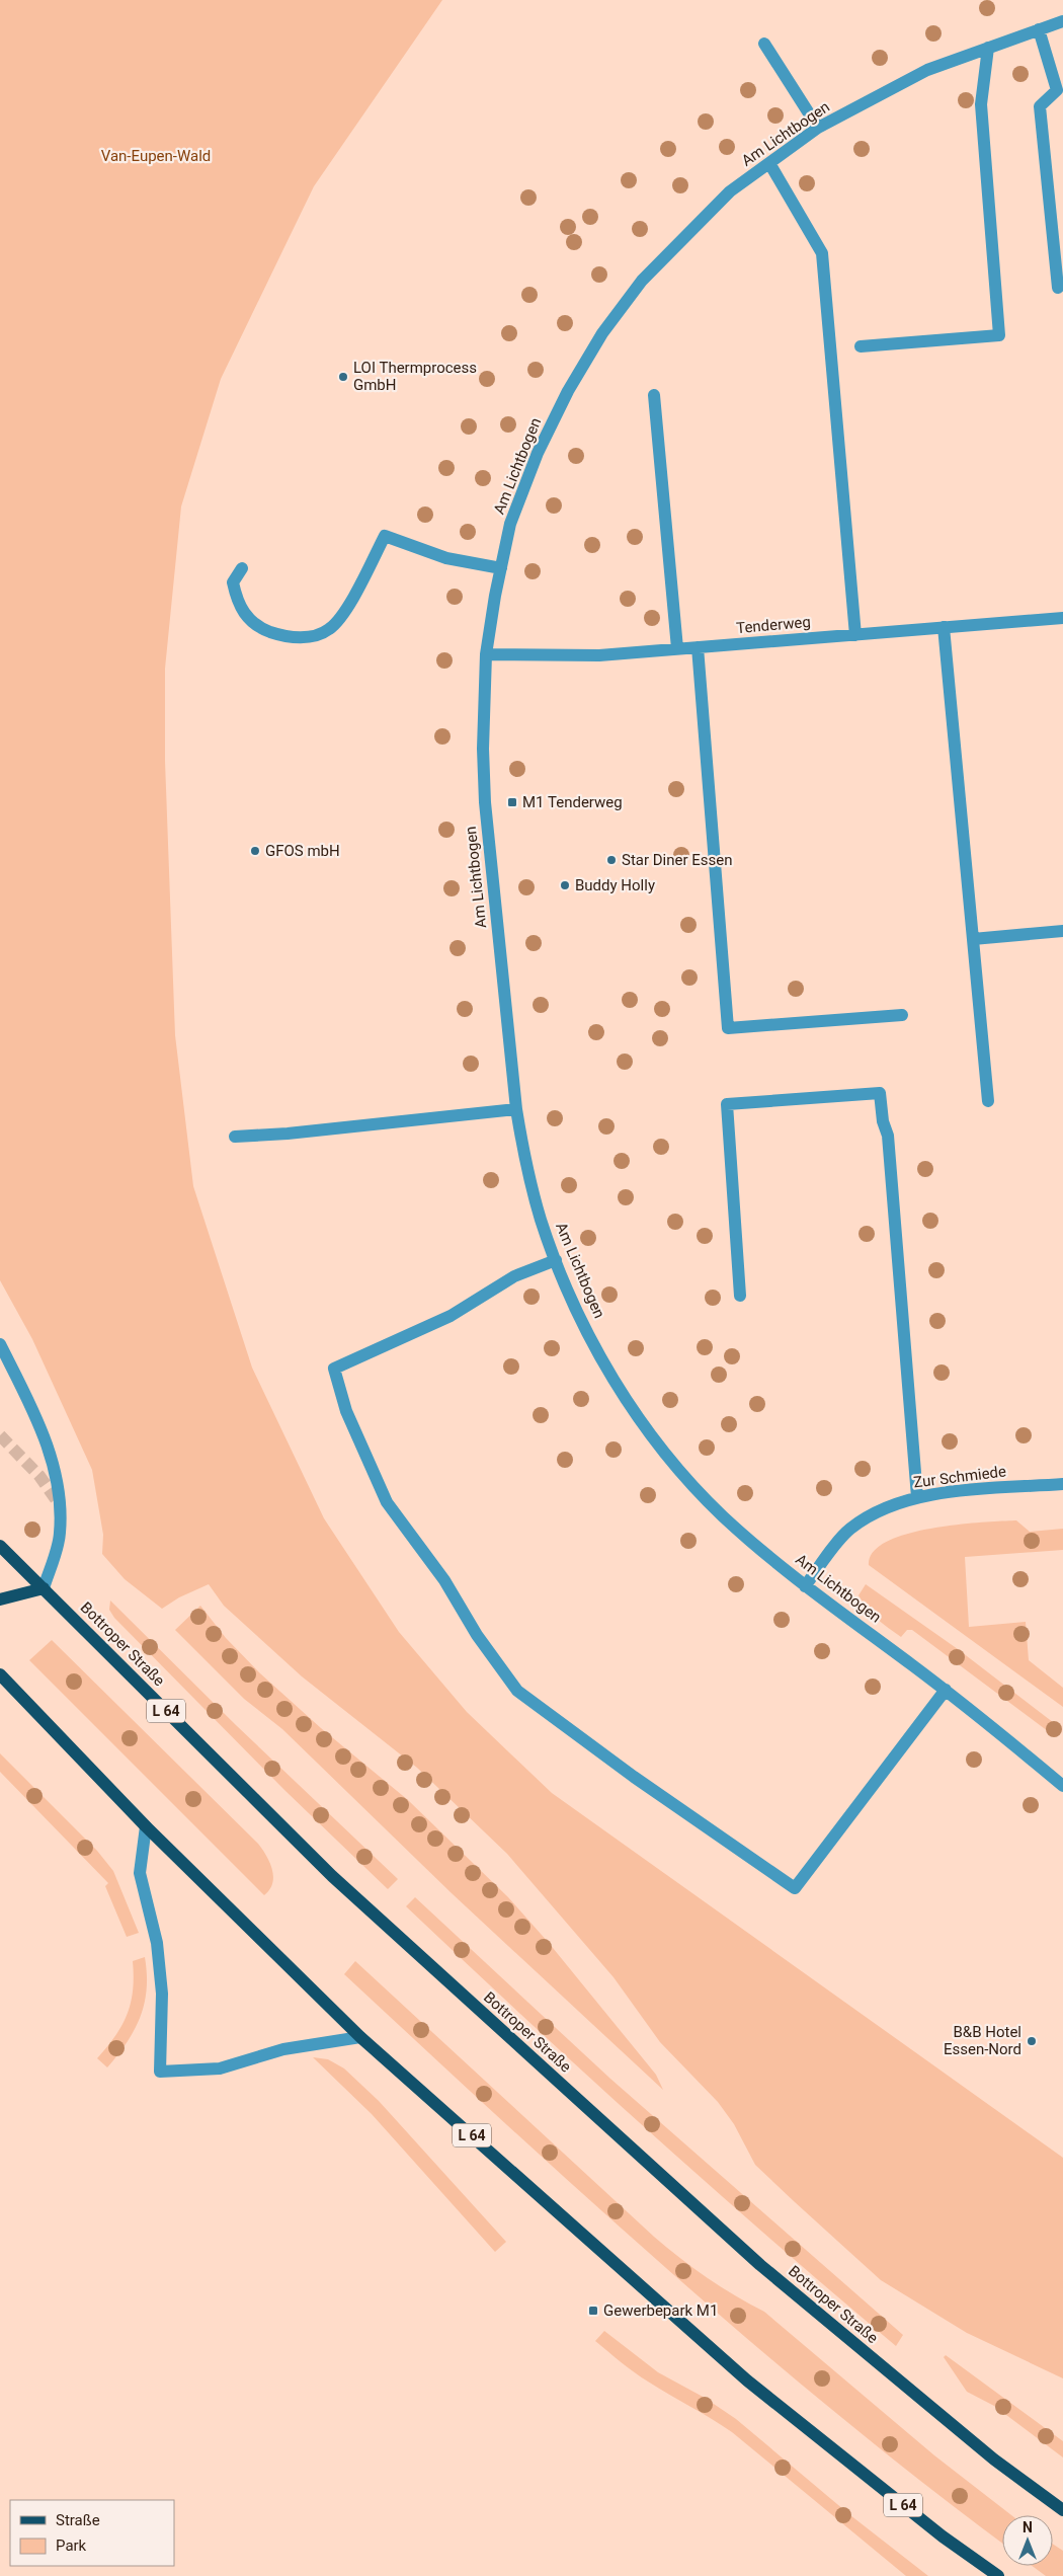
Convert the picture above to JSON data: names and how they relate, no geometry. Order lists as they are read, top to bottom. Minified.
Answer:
{"streets":{"main road":["Bottroper Straße","L 64"],"street":["Am Lichtbogen","Tenderweg","Zur Schmiede"]},"crossings":[["Am Lichtbogen","Tenderweg"],["Am Lichtbogen","Zur Schmiede"]],"parks":["Van-Eupen-Wald"],"places":{"other":["LOI Thermprocess GmbH","GFOS mbH","Star Diner Essen","Buddy Holly","B&B Hotel Essen-Nord"],"transit":["M1 Tenderweg","Gewerbepark M1"]},"legend":["Straße","Park"],"north":"top"}
